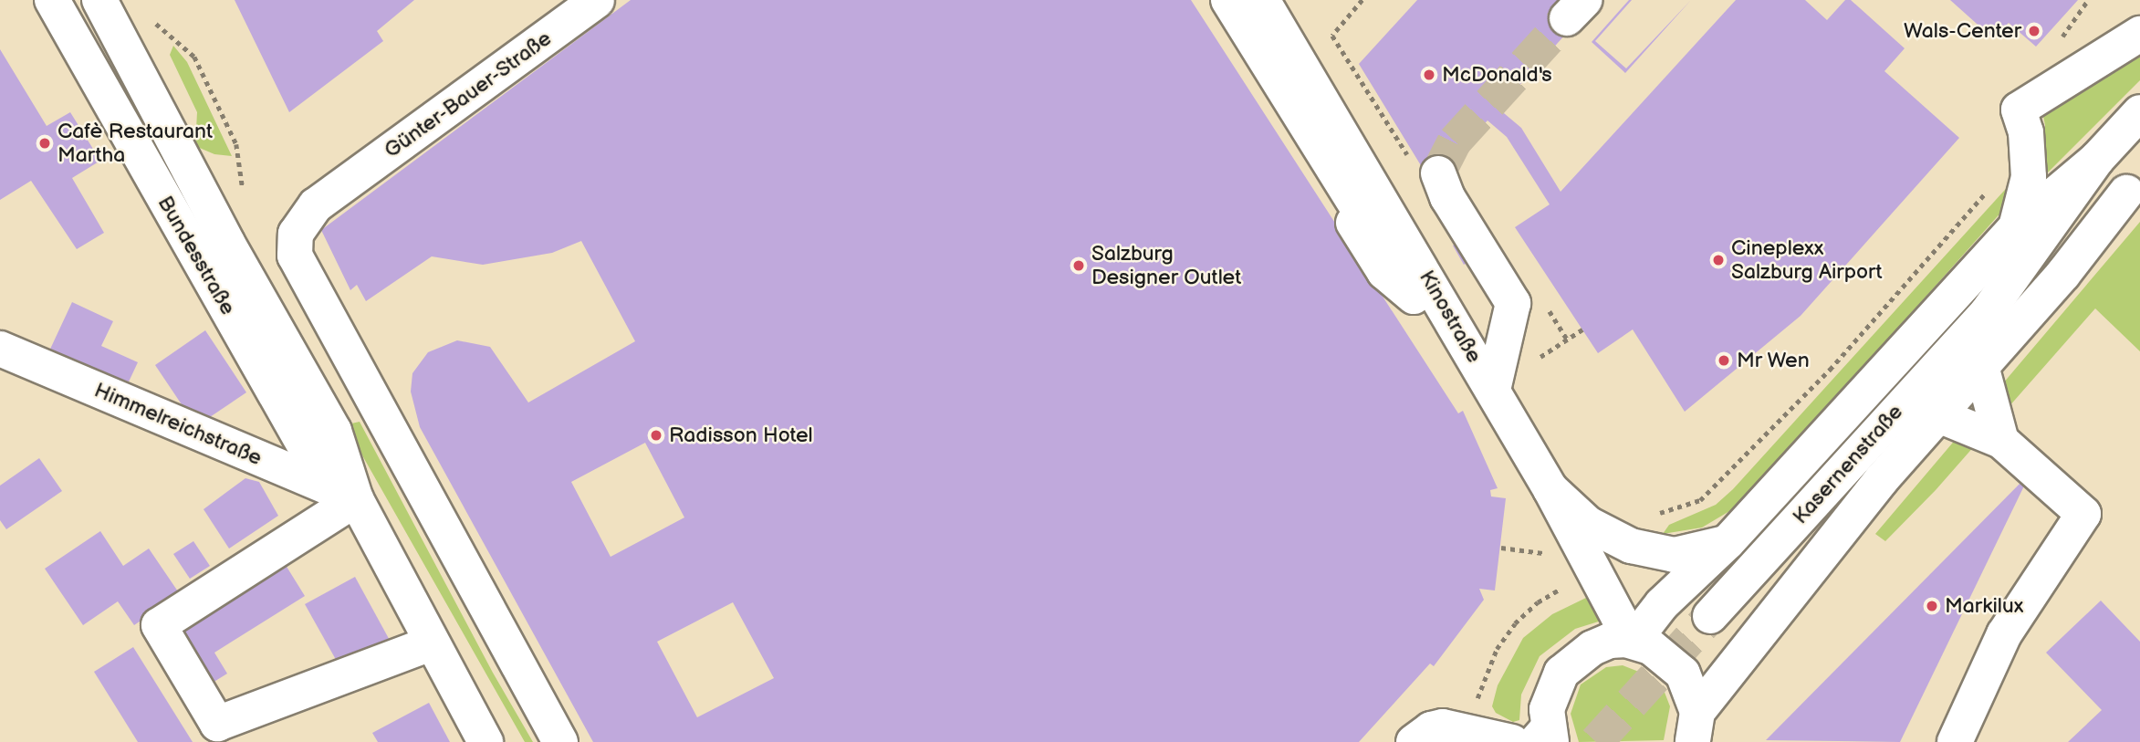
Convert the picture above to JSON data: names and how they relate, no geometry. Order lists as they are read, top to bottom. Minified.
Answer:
{"streets":{"main road":["Günter-Bauer-Straße","Bundesstraße","Kinostraße","Himmelreichstraße","Kasernenstraße"]},"crossings":[["Bundesstraße","Himmelreichstraße"]],"places":["Wals-Center","McDonald's","Cafè Restaurant Martha","Cineplexx Salzburg Airport","Salzburg Designer Outlet","Mr Wen","Radisson Hotel","Markilux"]}
